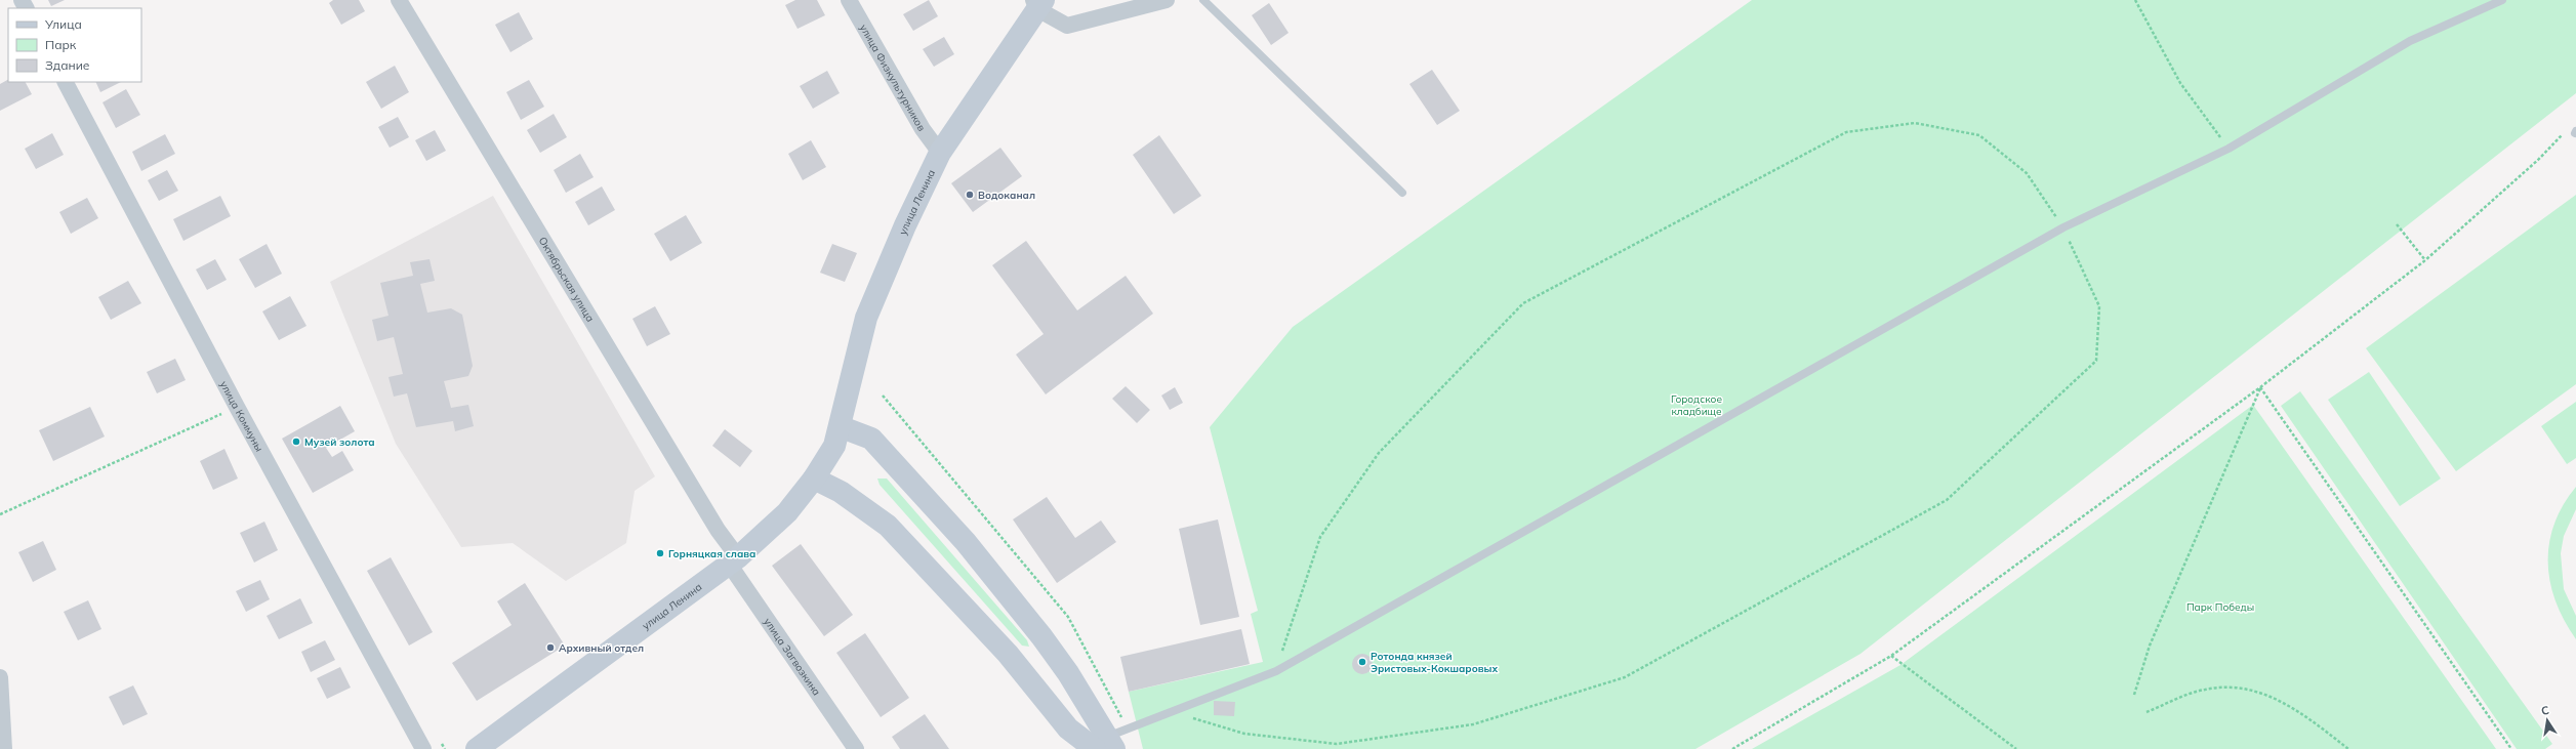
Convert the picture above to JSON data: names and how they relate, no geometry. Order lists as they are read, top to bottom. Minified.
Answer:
{"streets":{"main road":["улица Ленина"],"street":["улица Физкультурников","Октябрьская улица","улица Коммуны","улица Загвозкина"]},"crossings":[["улица Физкультурников","улица Ленина"],["улица Ленина","Октябрьская улица"],["улица Ленина","улица Загвозкина"],["Октябрьская улица","улица Загвозкина"]],"parks":["Городское кладбище","Парк Победы"],"places":["Водоканал","Музей золота","Горняцкая слава","Архивный отдел","Ротонда князей Эристовых-Кокшаровых"],"legend":["Улица","Парк","Здание"],"north":"top"}
